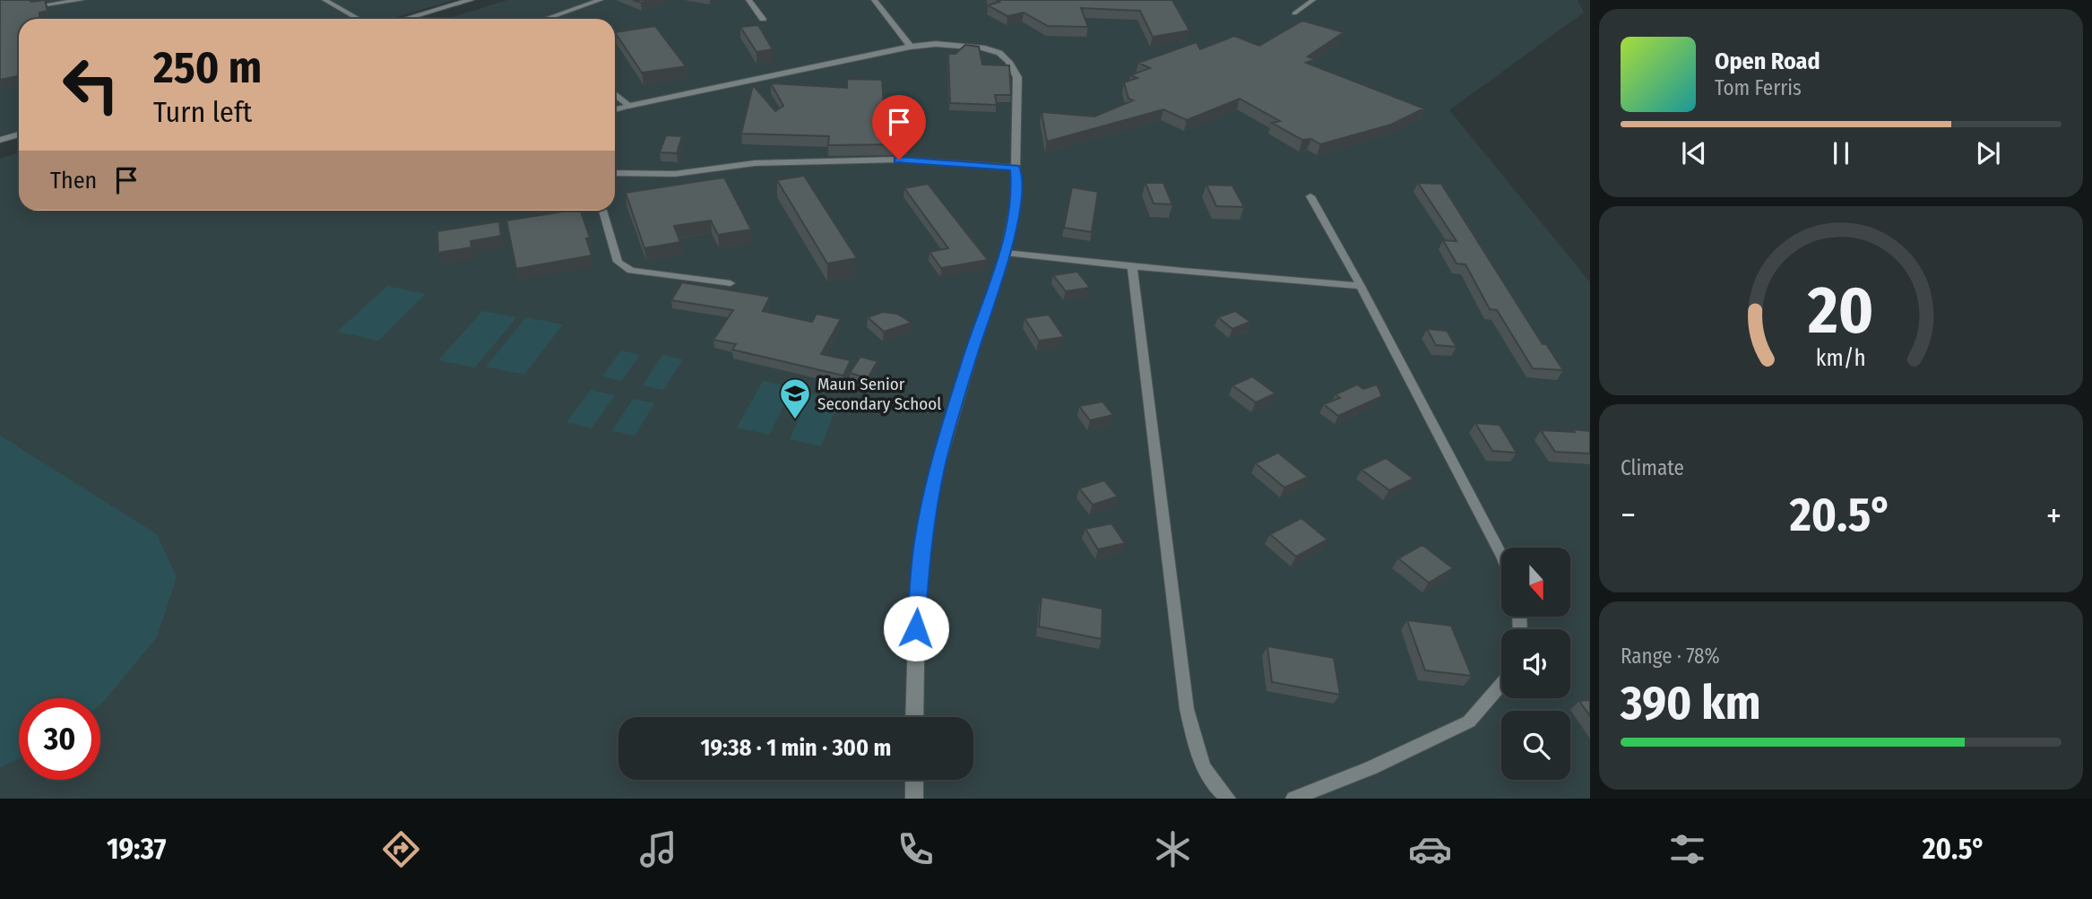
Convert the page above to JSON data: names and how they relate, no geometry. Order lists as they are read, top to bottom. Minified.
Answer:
{"places":{"school or university":["Maun Senior Secondary School"]},"north":"bottom","page":{"turn":["250 m","Turn left"],"song":["Open Road","Tom Ferris"],"then":"Then","tile":["Climate",["Range · 78%","390 km"]],"heat":["−","20.5°","+"],"limit":"30","trip":"19:38 · 1 min · 300 m","tabs":["19:37","20.5°"],"gauge":["20","km/h"]}}
